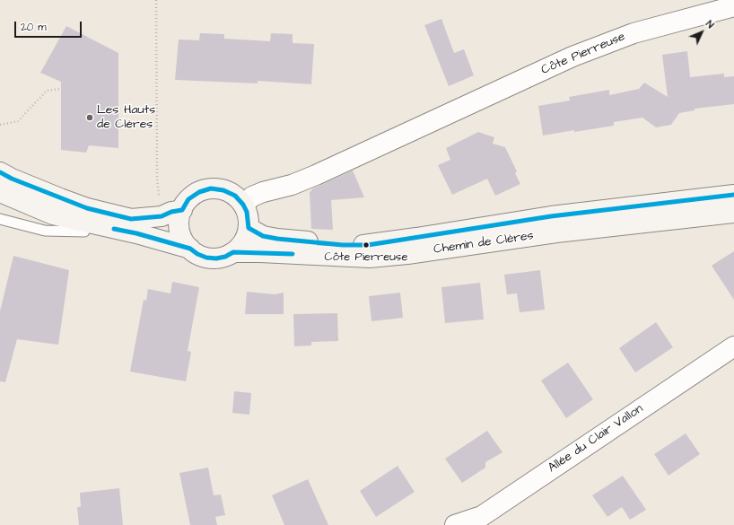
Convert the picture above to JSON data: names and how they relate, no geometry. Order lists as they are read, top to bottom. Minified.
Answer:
{"streets":{"street":["Côte Pierreuse","Chemin de Clères","Allée du Clair Vallon"]},"crossings":[["Côte Pierreuse","Chemin de Clères"]],"places":["Les Hauts de Clères","Côte Pierreuse"],"scale_bar":"20 m","north":"top right"}
